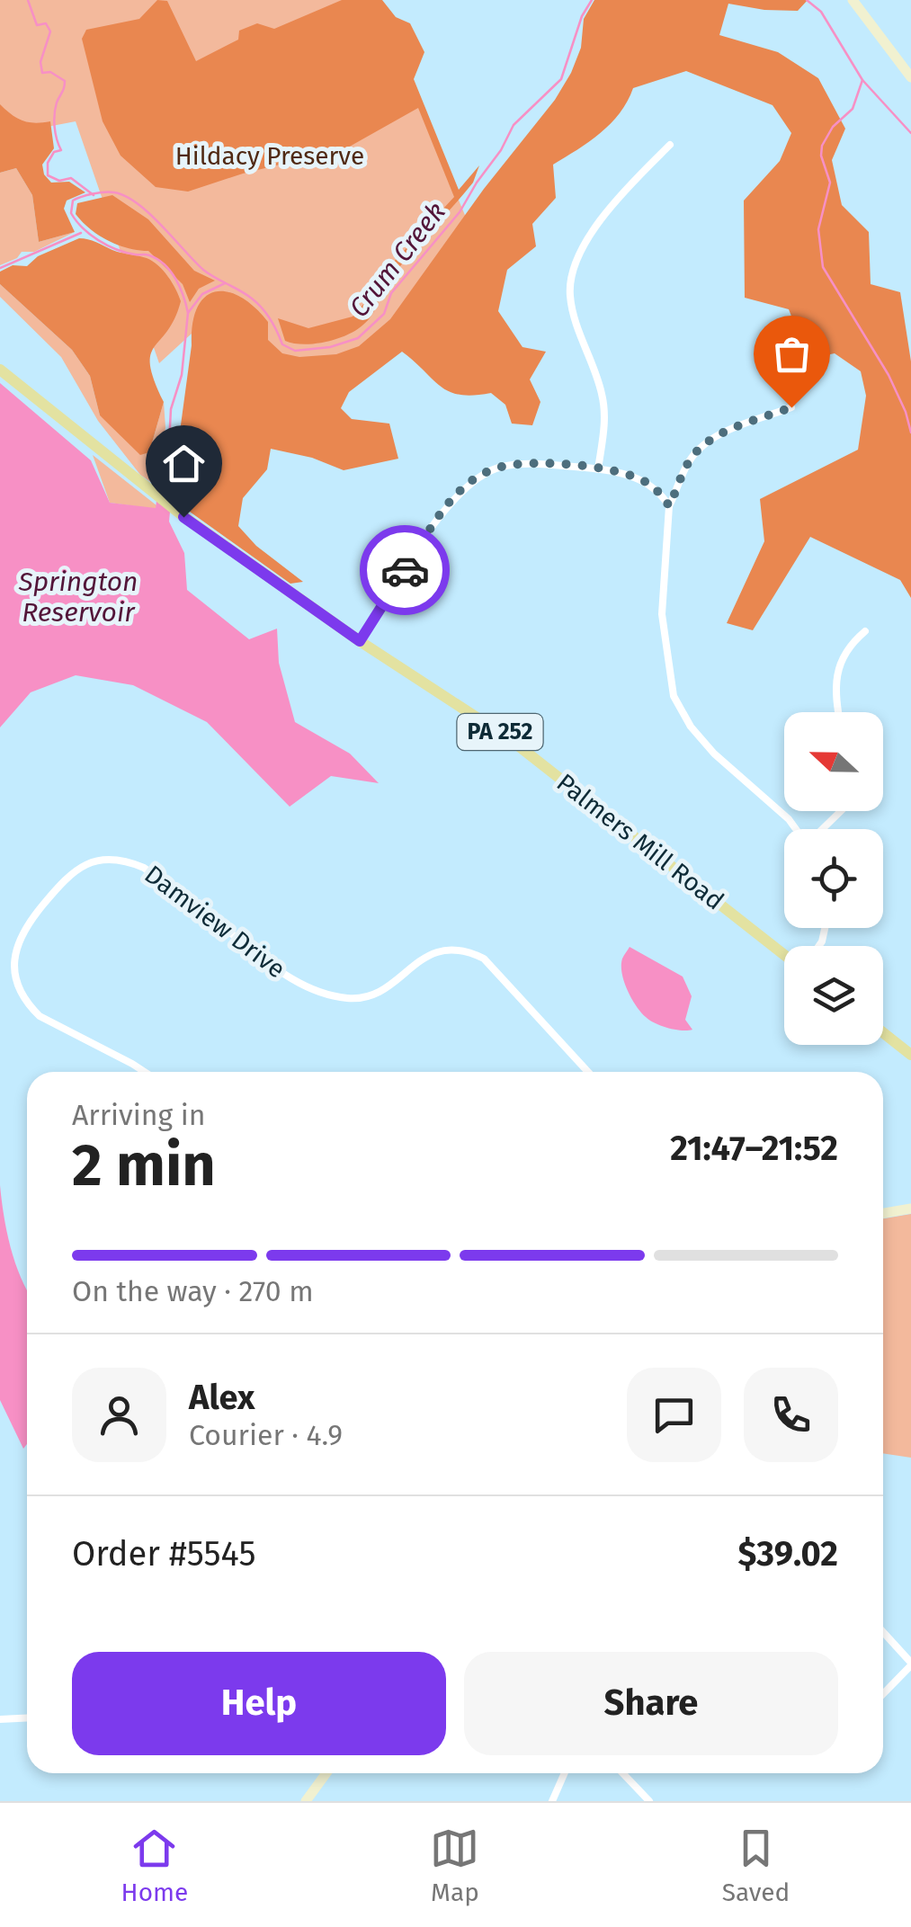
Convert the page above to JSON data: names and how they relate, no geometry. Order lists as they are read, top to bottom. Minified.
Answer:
{"streets":{"main road":["PA 252","Palmers Mill Road"],"street":["Damview Drive"]},"water":["Crum Creek","Springton Reservoir"],"parks":["Hildacy Preserve"],"north":"left","page":{"heading":["2 min","Arriving in","21:47–21:52"],"panel":["Alex","Courier · 4.9","Order #5545","$39.02"],"bar":"On the way · 270 m","buttons":["Help","Share"],"tabs":["Home","Map","Saved"]}}
